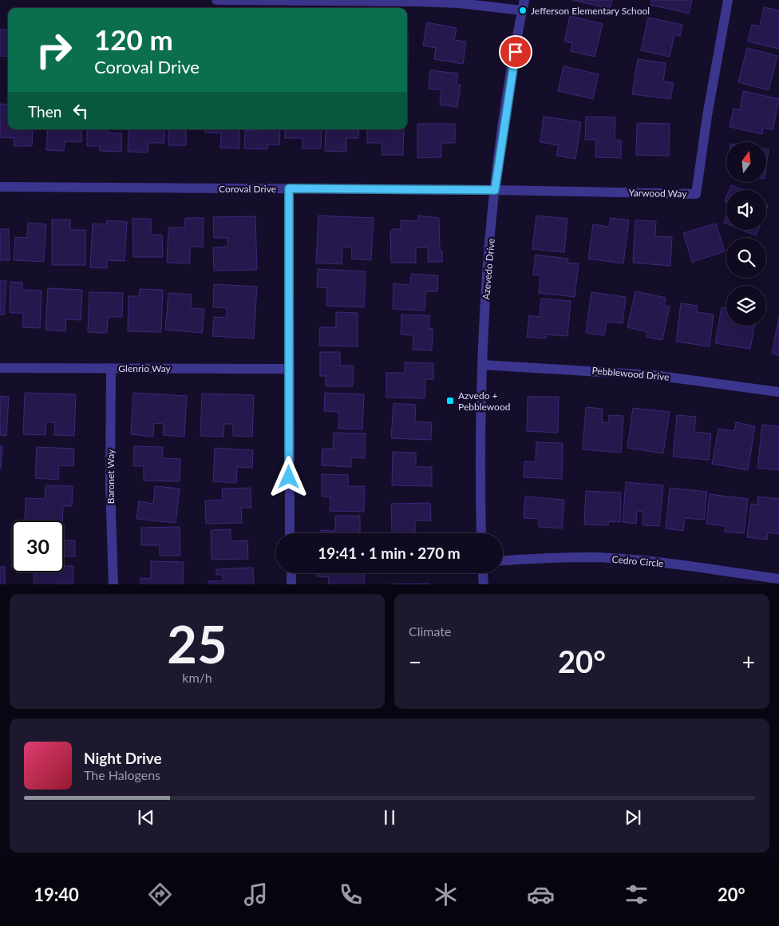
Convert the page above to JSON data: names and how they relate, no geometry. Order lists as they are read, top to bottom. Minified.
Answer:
{"streets":{"street":["Coroval Drive","Yarwood Way","Azevedo Drive","Glenrio Way","Pebblewood Drive","Baronet Way","Cedro Circle"]},"crossings":[["Coroval Drive","Yarwood Way"],["Coroval Drive","Azevedo Drive"],["Yarwood Way","Azevedo Drive"],["Azevedo Drive","Pebblewood Drive"],["Glenrio Way","Baronet Way"]],"places":{"other":["Jefferson Elementary School"],"transit":["Azvedo + Pebblewood"]},"north":"top","page":{"turn":["120 m","Coroval Drive"],"then":"Then","limit":"30","trip":"19:41 · 1 min · 270 m","tile":[["25","km/h"],"Climate"],"heat":["−","20°","+"],"song":["Night Drive","The Halogens"],"tabs":["19:40","20°"]}}
